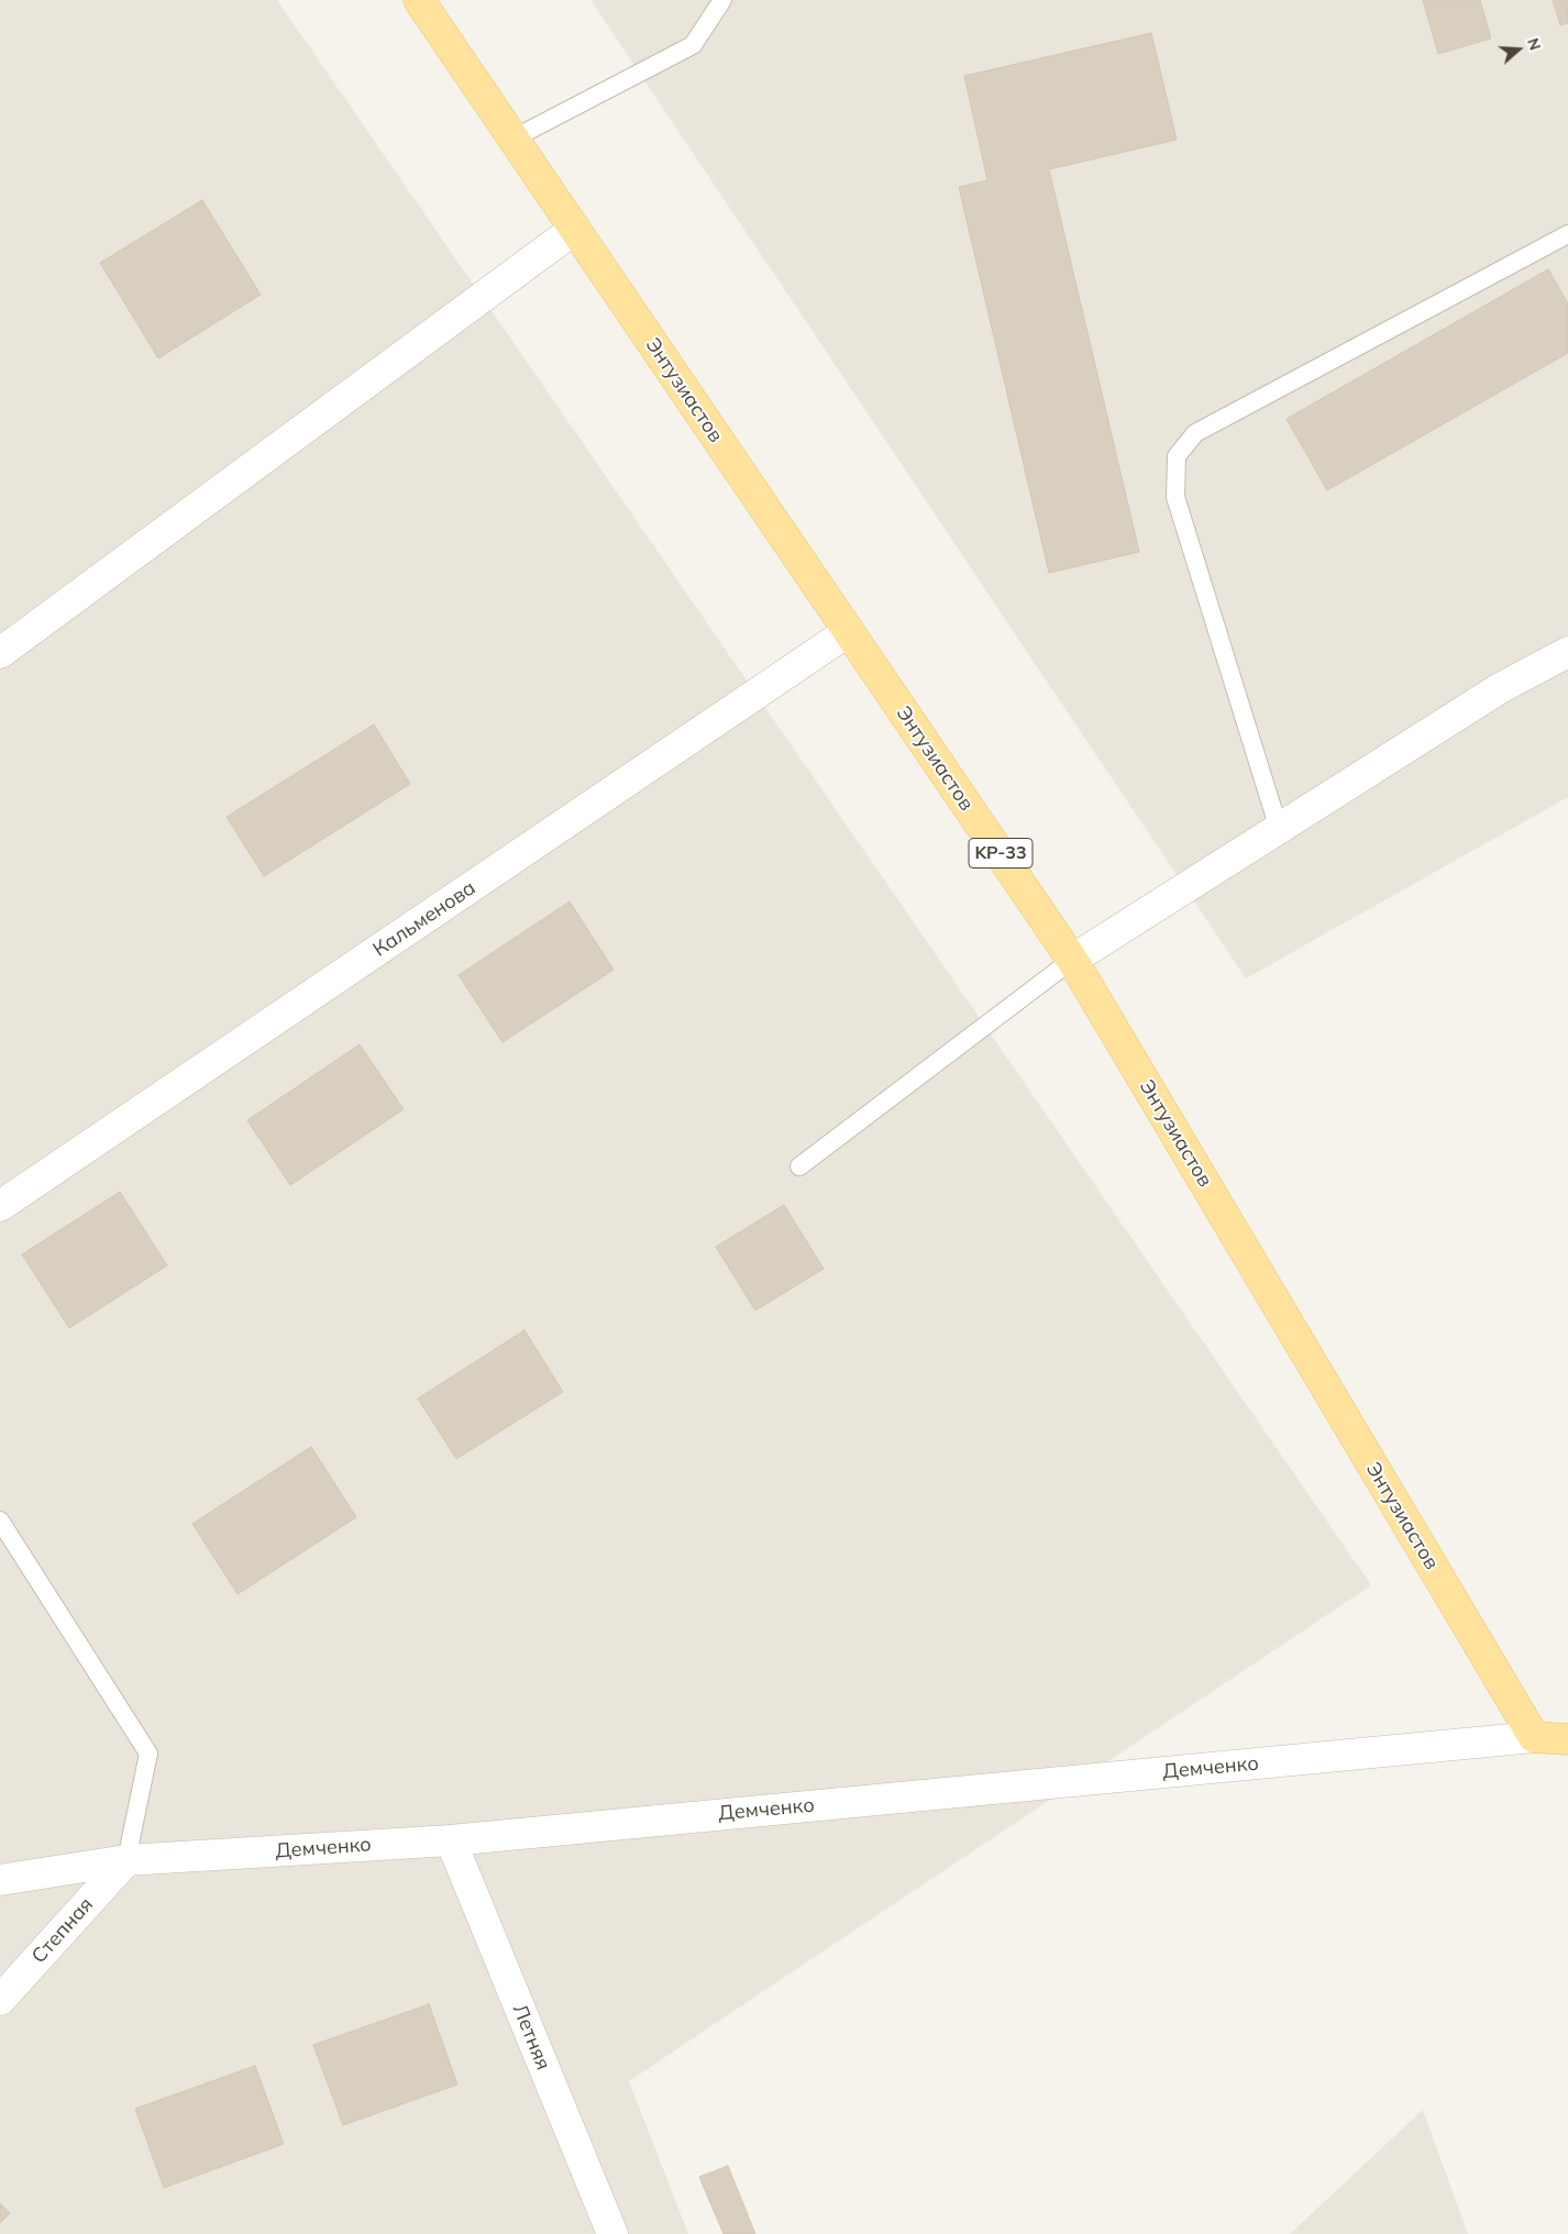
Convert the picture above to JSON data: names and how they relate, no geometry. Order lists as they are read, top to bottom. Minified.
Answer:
{"streets":{"main road":["Энтузиастов","KP-33"],"street":["Кальменова","Демченко","Степная","Летняя"]},"crossings":[["Энтузиастов","Кальменова"],["Энтузиастов","Демченко"],["Демченко","Степная"],["Демченко","Летняя"]],"north":"right"}
